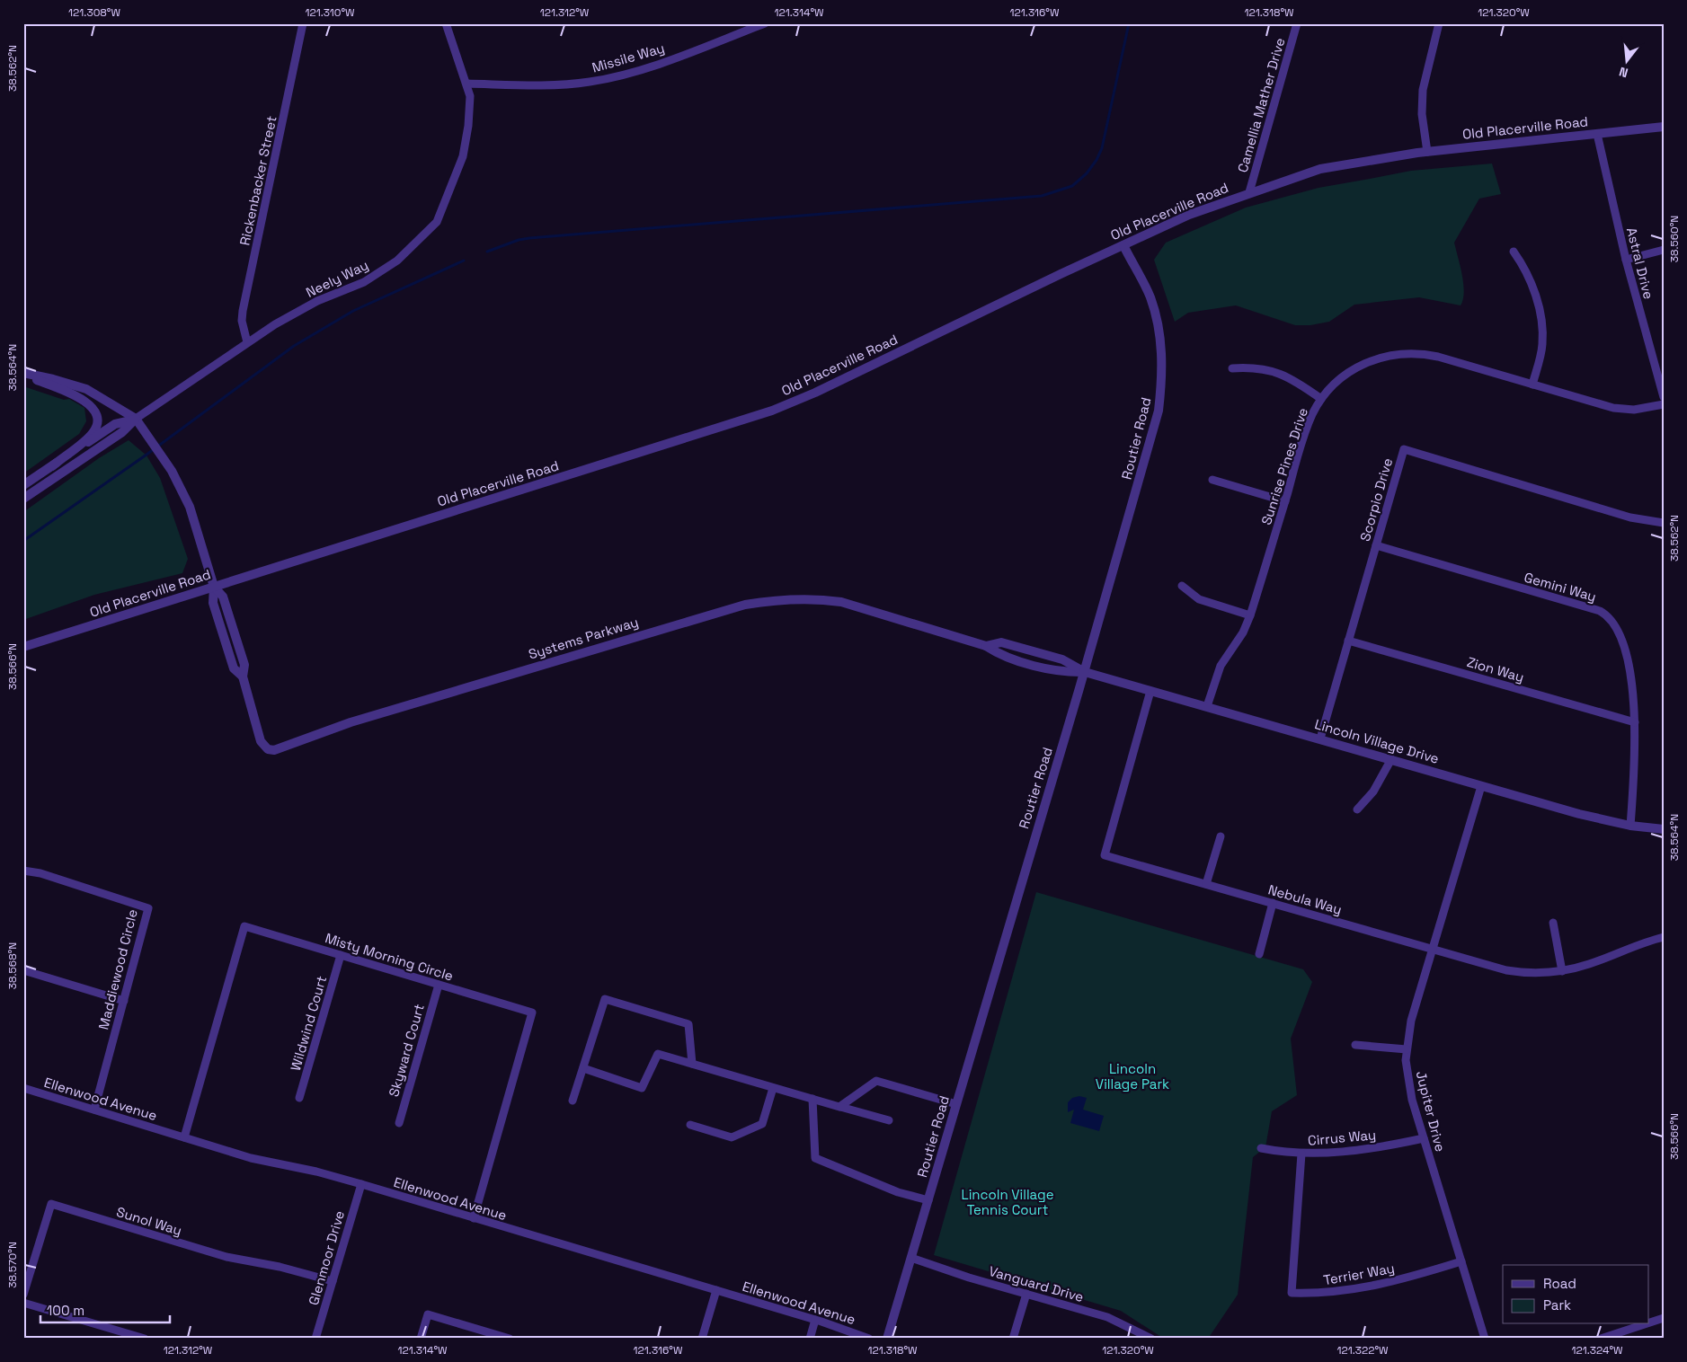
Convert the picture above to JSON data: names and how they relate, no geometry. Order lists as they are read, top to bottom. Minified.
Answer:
{"streets":{"street":["Missile Way","Camellia Mather Drive","Old Placerville Road","Rickenbacker Street","Astral Drive","Neely Way","Routier Road","Sunrise Pines Drive","Scorpio Drive","Gemini Way","Systems Parkway","Zion Way","Lincoln Village Drive","Nebula Way","Misty Morning Circle","Maddiewood Circle","Wildwind Court","Skyward Court","Ellenwood Avenue","Jupiter Drive","Cirrus Way","Sunol Way","Glenmoor Drive","Terrier Way","Vanguard Drive"]},"crossings":[["Missile Way","Neely Way"],["Camellia Mather Drive","Old Placerville Road"],["Old Placerville Road","Astral Drive"],["Old Placerville Road","Routier Road"],["Old Placerville Road","Systems Parkway"],["Rickenbacker Street","Neely Way"],["Neely Way","Systems Parkway"],["Routier Road","Systems Parkway"],["Routier Road","Lincoln Village Drive"],["Routier Road","Vanguard Drive"],["Sunrise Pines Drive","Lincoln Village Drive"],["Scorpio Drive","Gemini Way"],["Scorpio Drive","Zion Way"],["Scorpio Drive","Lincoln Village Drive"],["Gemini Way","Zion Way"],["Gemini Way","Lincoln Village Drive"],["Systems Parkway","Lincoln Village Drive"],["Lincoln Village Drive","Nebula Way"],["Lincoln Village Drive","Jupiter Drive"],["Nebula Way","Jupiter Drive"],["Misty Morning Circle","Wildwind Court"],["Misty Morning Circle","Skyward Court"],["Misty Morning Circle","Ellenwood Avenue"],["Maddiewood Circle","Ellenwood Avenue"],["Ellenwood Avenue","Glenmoor Drive"],["Jupiter Drive","Cirrus Way"],["Jupiter Drive","Terrier Way"],["Cirrus Way","Terrier Way"],["Sunol Way","Glenmoor Drive"]],"parks":["Lincoln Village Park","Lincoln Village Tennis Court"],"legend":["Road","Park"],"scale_bar":"100 m","north":"bottom","coordinates":["121.308°W","121.310°W","121.312°W","121.314°W","121.316°W","121.318°W","121.320°W","38.562°N","38.560°N","38.564°N","38.566°N","38.568°N","38.570°N","121.322°W","121.324°W"]}
